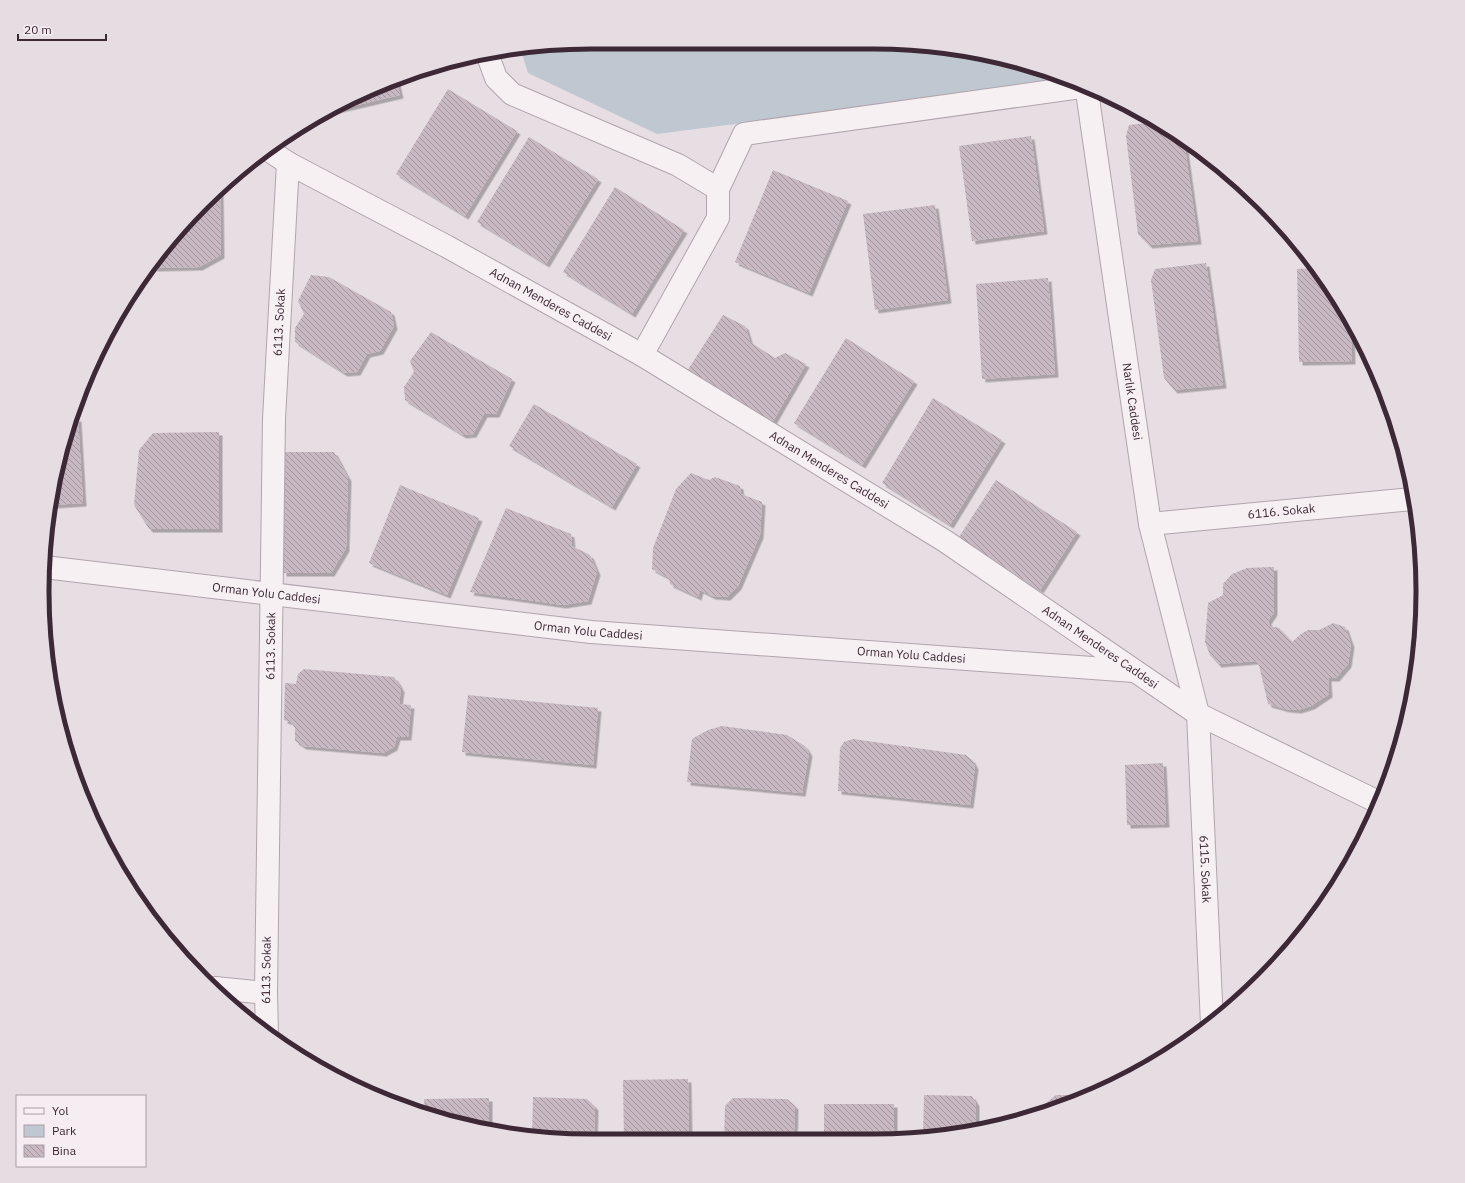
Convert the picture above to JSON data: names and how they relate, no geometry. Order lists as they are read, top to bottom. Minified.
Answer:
{"streets":{"street":["Adnan Menderes Caddesi","6113. Sokak","Narlık Caddesi","6116. Sokak","Orman Yolu Caddesi","6115. Sokak"]},"crossings":[["Adnan Menderes Caddesi","6113. Sokak"],["Adnan Menderes Caddesi","Narlık Caddesi"],["Adnan Menderes Caddesi","Orman Yolu Caddesi"],["Adnan Menderes Caddesi","6115. Sokak"],["6113. Sokak","Orman Yolu Caddesi"],["Narlık Caddesi","6116. Sokak"],["Narlık Caddesi","6115. Sokak"]],"legend":["Yol","Park","Bina"],"scale_bar":"20 m"}
